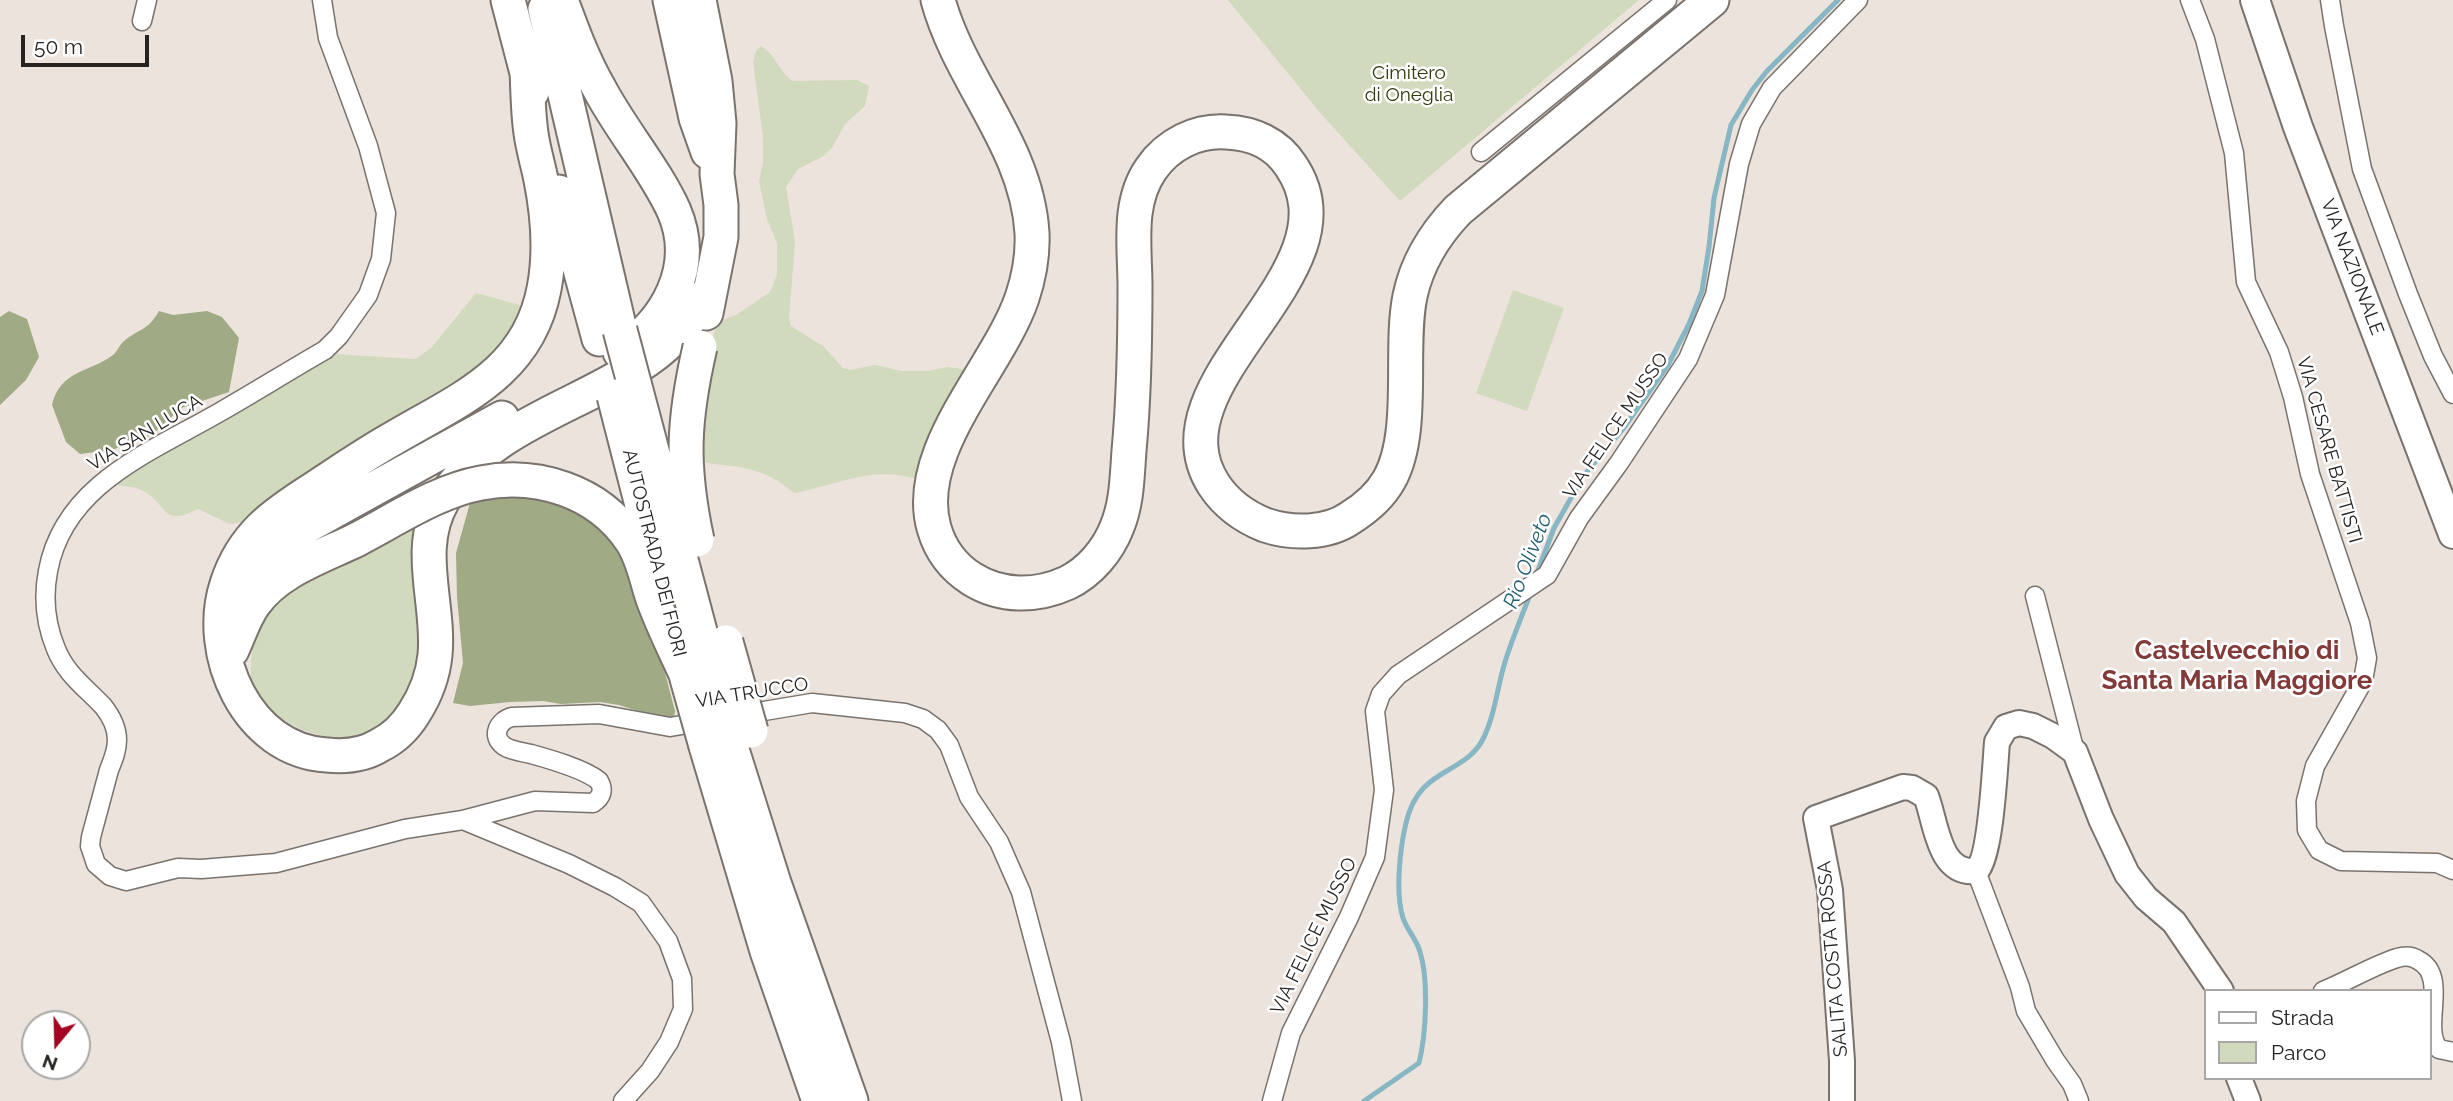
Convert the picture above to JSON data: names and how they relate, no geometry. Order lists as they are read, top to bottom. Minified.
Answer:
{"streets":{"highway":["AUTOSTRADA DEI FIORI"],"main road":["VIA NAZIONALE"],"street":["VIA FELICE MUSSO","VIA SAN LUCA","VIA CESARE BATTISTI","VIA TRUCCO","SALITA COSTA ROSSA"]},"crossings":[["VIA SAN LUCA","VIA TRUCCO"]],"districts":["Castelvecchio di Santa Maria Maggiore"],"water":["Rio Oliveto"],"parks":["Cimitero di Oneglia"],"legend":["Strada","Parco"],"scale_bar":"50 m","north":"bottom"}
